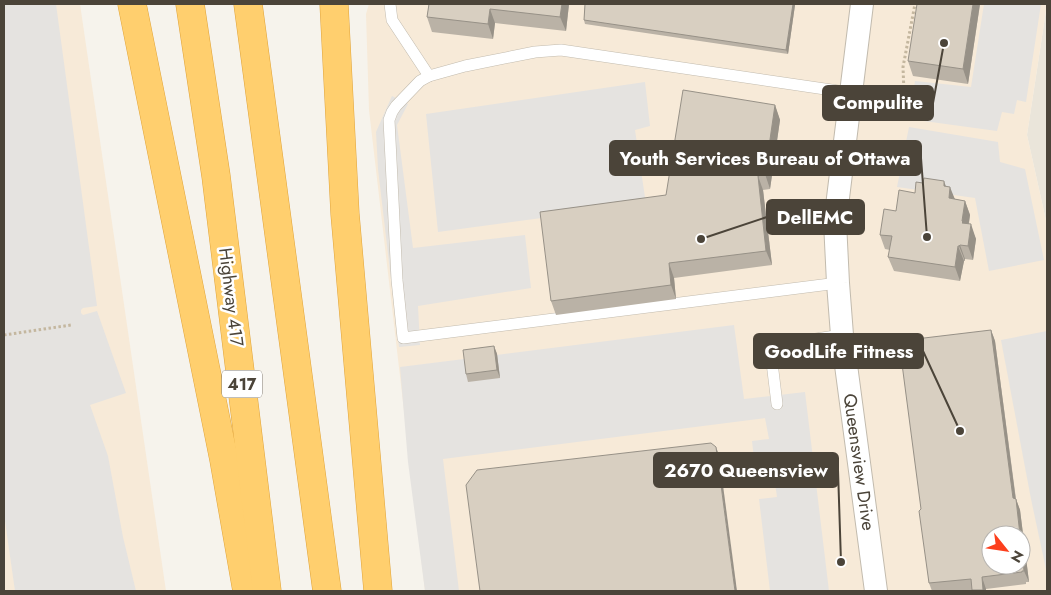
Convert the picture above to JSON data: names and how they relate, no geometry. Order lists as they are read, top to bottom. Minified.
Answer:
{"streets":{"highway":["Highway 417","417"],"street":["Queensview Drive"]},"places":["Compulite","Youth Services Bureau of Ottawa","DellEMC","GoodLife Fitness","2670 Queensview"],"north":"bottom right"}
